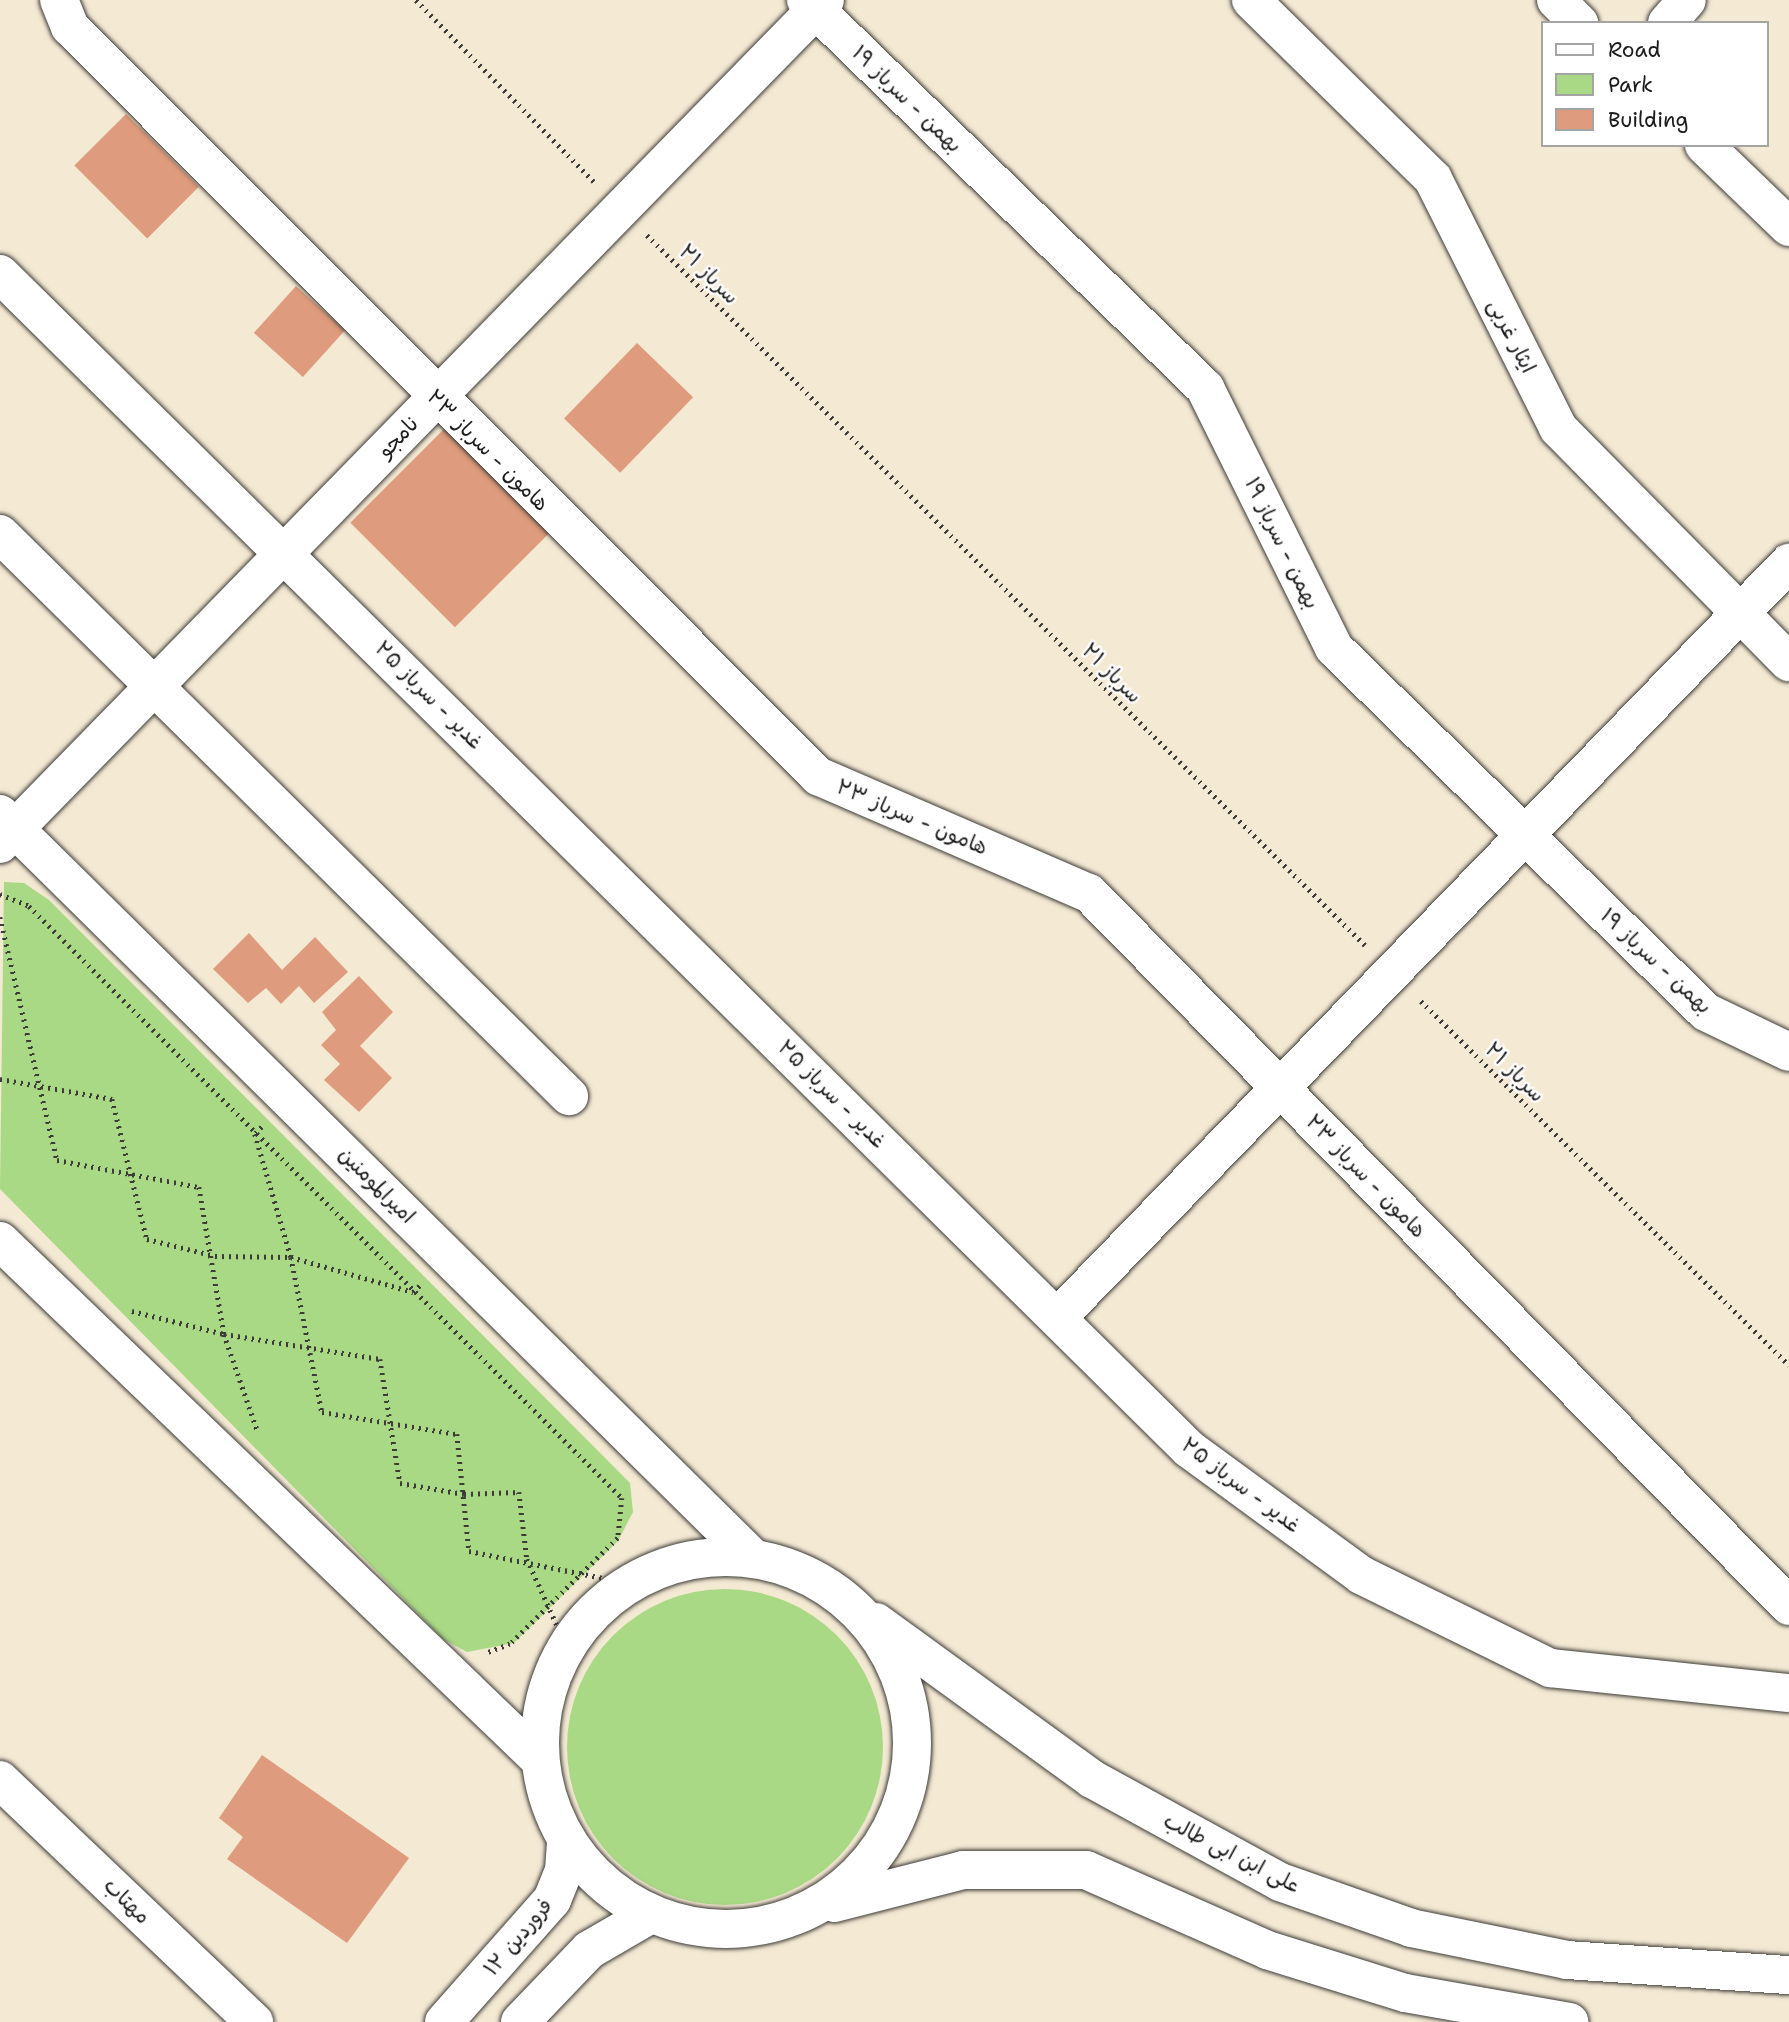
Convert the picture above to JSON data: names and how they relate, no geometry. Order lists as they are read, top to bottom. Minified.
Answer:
{"streets":{"street":["بهمن - سرباز ۱۹","ایثار غربی","نامجو","هامون - سرباز ۲۳","غدیر - سرباز ۲۵","امیرالمومنین","علی ابن ابی طالب","مهتاب","۱۲ فروردین"],"path":["سرباز ۲۱"]},"crossings":[["بهمن - سرباز ۱۹","نامجو"],["سرباز ۲۱","نامجو"],["نامجو","هامون - سرباز ۲۳"],["نامجو","غدیر - سرباز ۲۵"],["نامجو","امیرالمومنین"],["امیرالمومنین","علی ابن ابی طالب"]],"legend":["Road","Park","Building"]}
